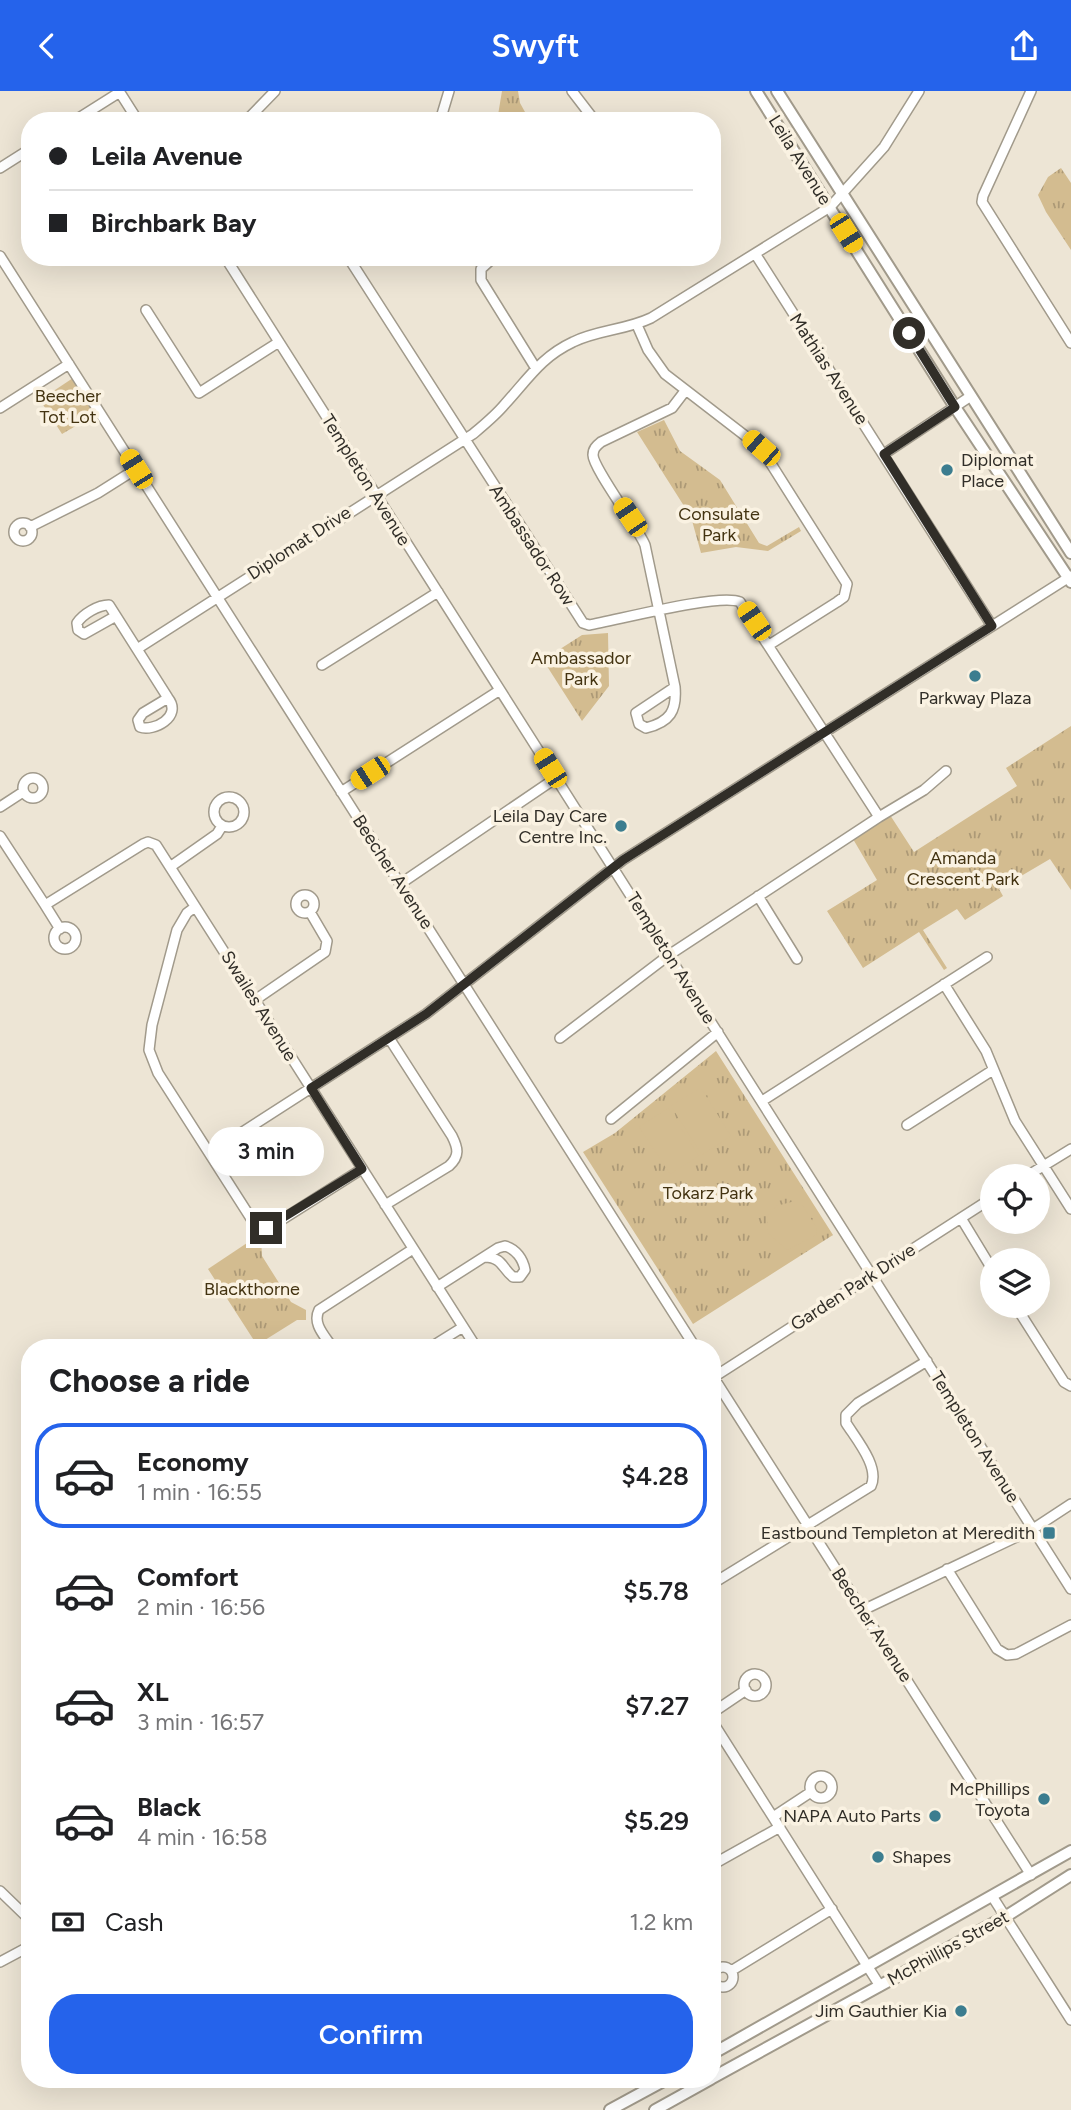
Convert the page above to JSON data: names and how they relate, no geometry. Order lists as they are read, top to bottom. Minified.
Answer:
{"streets":{"main road":["Leila Avenue","McPhillips Street"],"street":["Mathias Avenue","Templeton Avenue","Diplomat Drive","Ambassador Row","Beecher Avenue","Swailes Avenue","Garden Park Drive"]},"crossings":[["Leila Avenue","Diplomat Drive"],["Mathias Avenue","Diplomat Drive"],["Templeton Avenue","Diplomat Drive"],["Templeton Avenue","Garden Park Drive"],["Diplomat Drive","Ambassador Row"],["Diplomat Drive","Beecher Avenue"],["Beecher Avenue","McPhillips Street"]],"parks":["Beecher Tot Lot","Consulate Park","Ambassador Park","Amanda Crescent Park","Tokarz Park","Blackthorne"],"places":{"other":["Diplomat Place","Parkway Plaza","Leila Day Care Centre Inc.","McPhillips Toyota","NAPA Auto Parts","Shapes","Jim Gauthier Kia"],"transit":["Eastbound Templeton at Meredith"]},"page":{"header":"Swyft","banner":["Leila Avenue","Birchbark Bay"],"bubble":"3 min","heading":"Choose a ride","list":[{"name":"Economy","note":"1 min · 16:55","value":"$4.28"},{"name":"Comfort","note":"2 min · 16:56","value":"$5.78"},{"name":"XL","note":"3 min · 16:57","value":"$7.27"},{"name":"Black","note":"4 min · 16:58","value":"$5.29"}],"pay":["Cash","1.2 km"],"buttons":"Confirm"}}
